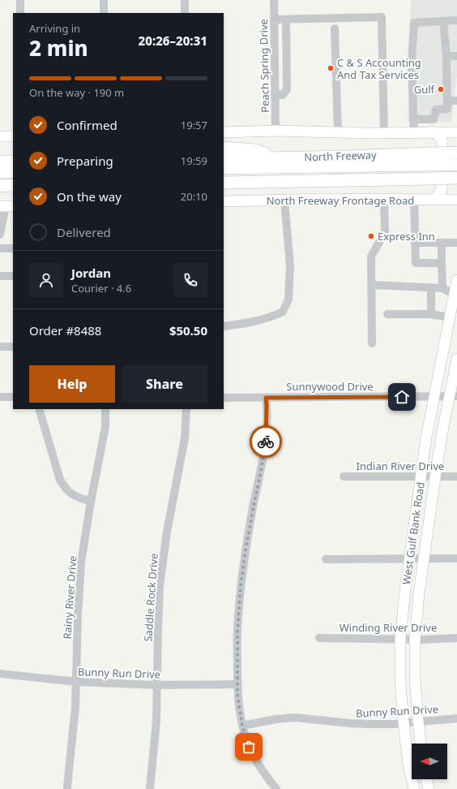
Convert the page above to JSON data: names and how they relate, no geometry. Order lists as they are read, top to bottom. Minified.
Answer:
{"streets":{"highway":["North Freeway"],"main road":["North Freeway Frontage Road","West Gulf Bank Road"],"street":["Peach Spring Drive","Sunnywood Drive","Indian River Drive","Rainy River Drive","Saddle Rock Drive","Winding River Drive","Bunny Run Drive"]},"crossings":[["Sunnywood Drive","West Gulf Bank Road"],["Indian River Drive","West Gulf Bank Road"],["West Gulf Bank Road","Winding River Drive"],["West Gulf Bank Road","Bunny Run Drive"],["Rainy River Drive","Bunny Run Drive"],["Saddle Rock Drive","Bunny Run Drive"]],"places":["C & S Accounting And Tax Services","Gulf","Express Inn"],"north":"left","page":{"heading":["2 min","Arriving in","20:26–20:31"],"panel":["Jordan","Courier · 4.6","Order #8488","$50.50"],"bar":"On the way · 190 m","list":[["Confirmed","19:57"],["Preparing","19:59"],["On the way","20:10"],"Delivered"],"buttons":["Help","Share"]}}
